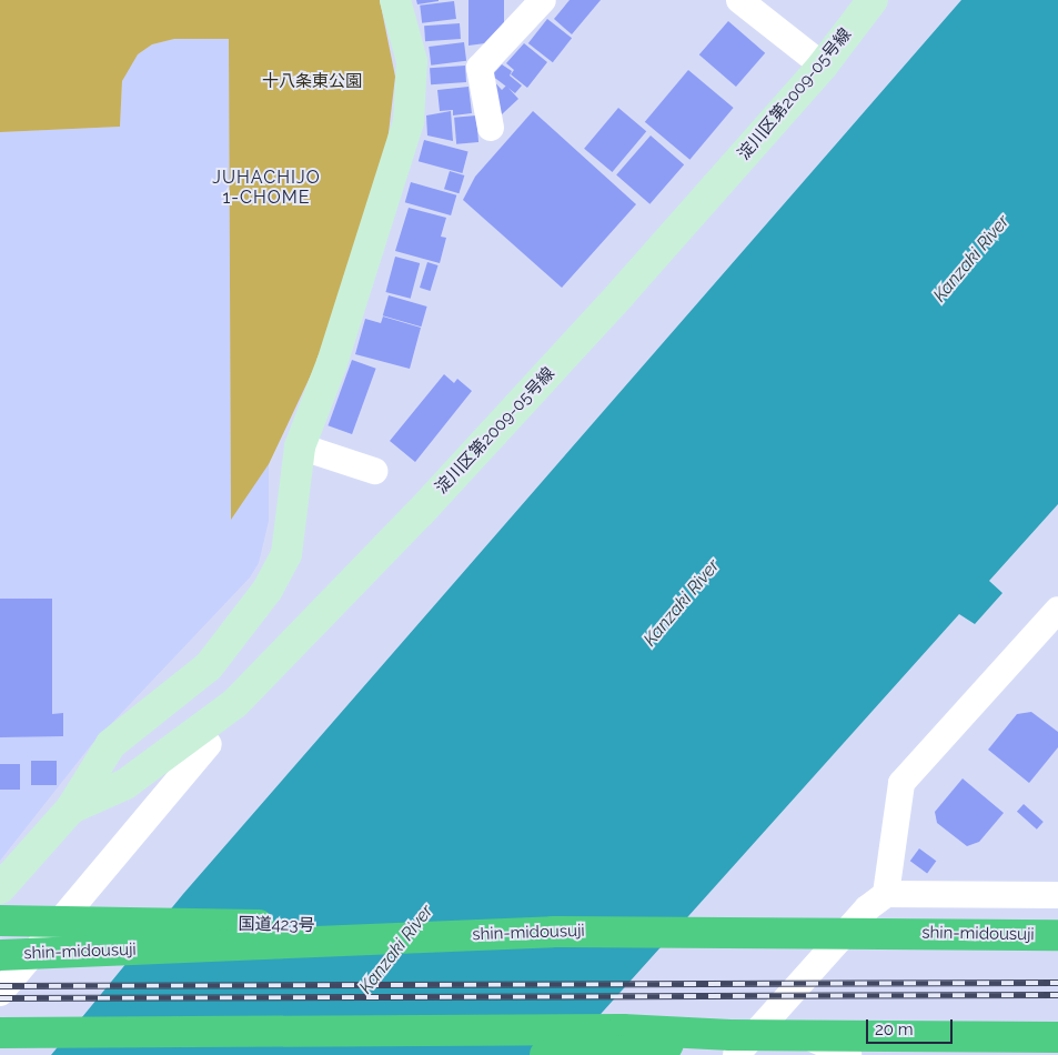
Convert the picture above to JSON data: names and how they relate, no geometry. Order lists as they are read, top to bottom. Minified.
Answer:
{"streets":{"highway":["国道423号","shin-midousuji"],"street":["淀川区第2009-05号線"]},"crossings":[["国道423号","shin-midousuji"]],"districts":["JUHACHIJO 1-CHOME"],"water":["Kanzaki River"],"parks":["十八条東公園"],"scale_bar":"20 m"}
